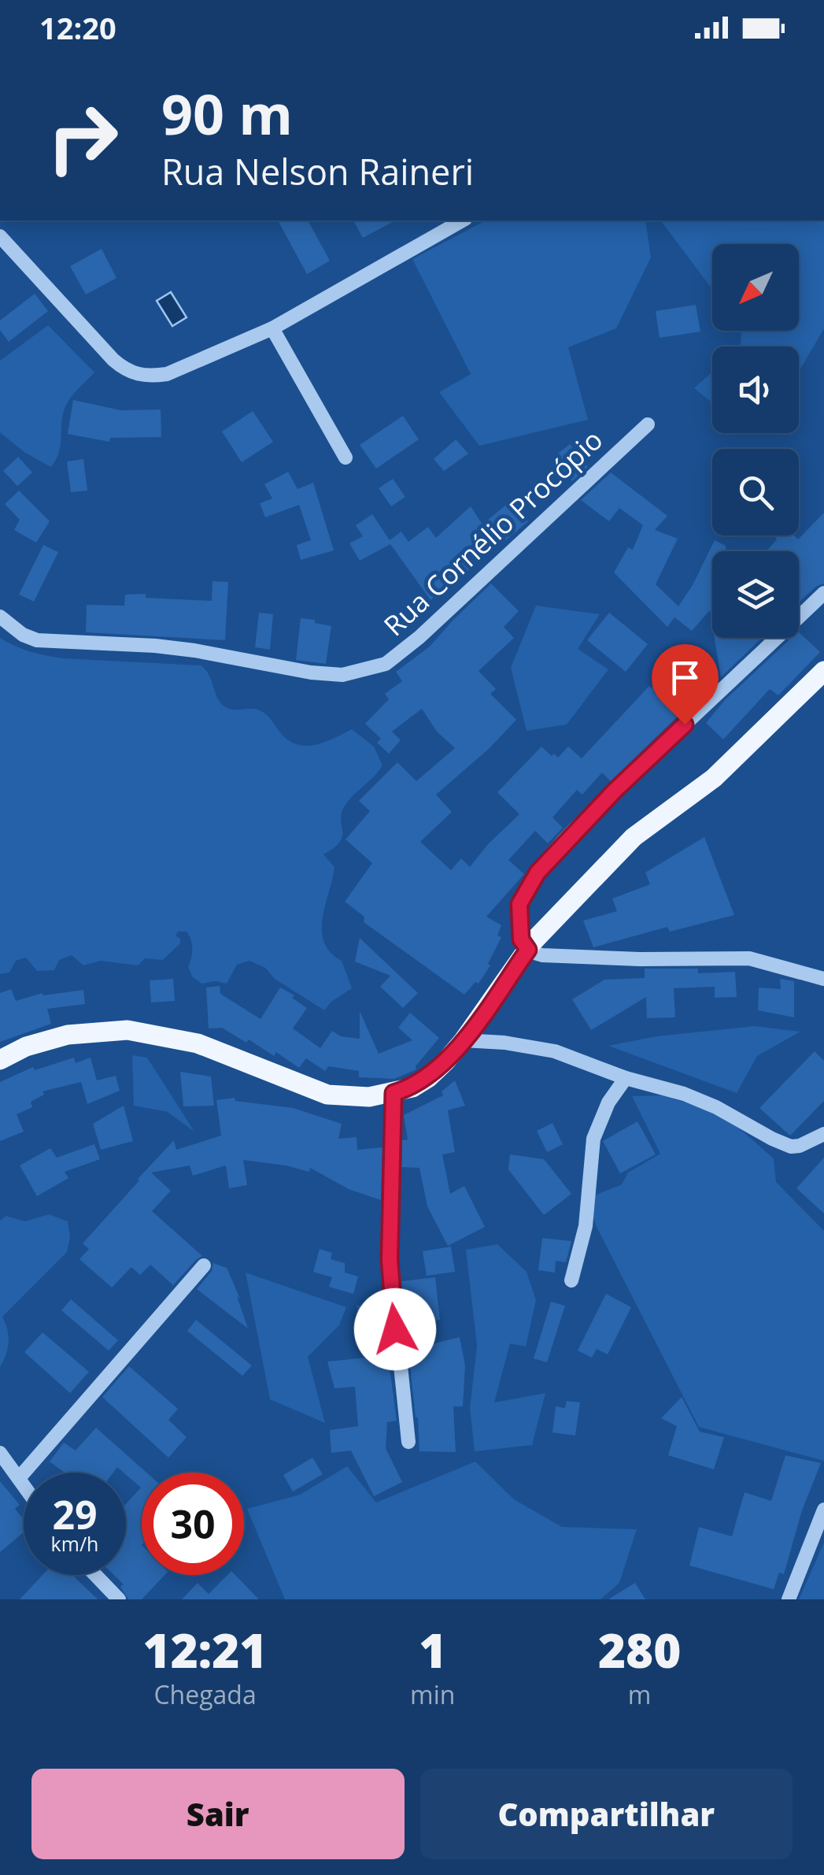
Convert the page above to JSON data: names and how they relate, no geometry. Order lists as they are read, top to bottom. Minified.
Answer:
{"streets":{"street":["Rua Cornélio Procópio"]},"north":"bottom left","page":{"status":"12:20","turn":["90 m","Rua Nelson Raineri"],"speed":"29 km/h","limit":"30","eta":["12:21","Chegada","1","min","280","m"],"buttons":["Sair","Compartilhar"]}}
